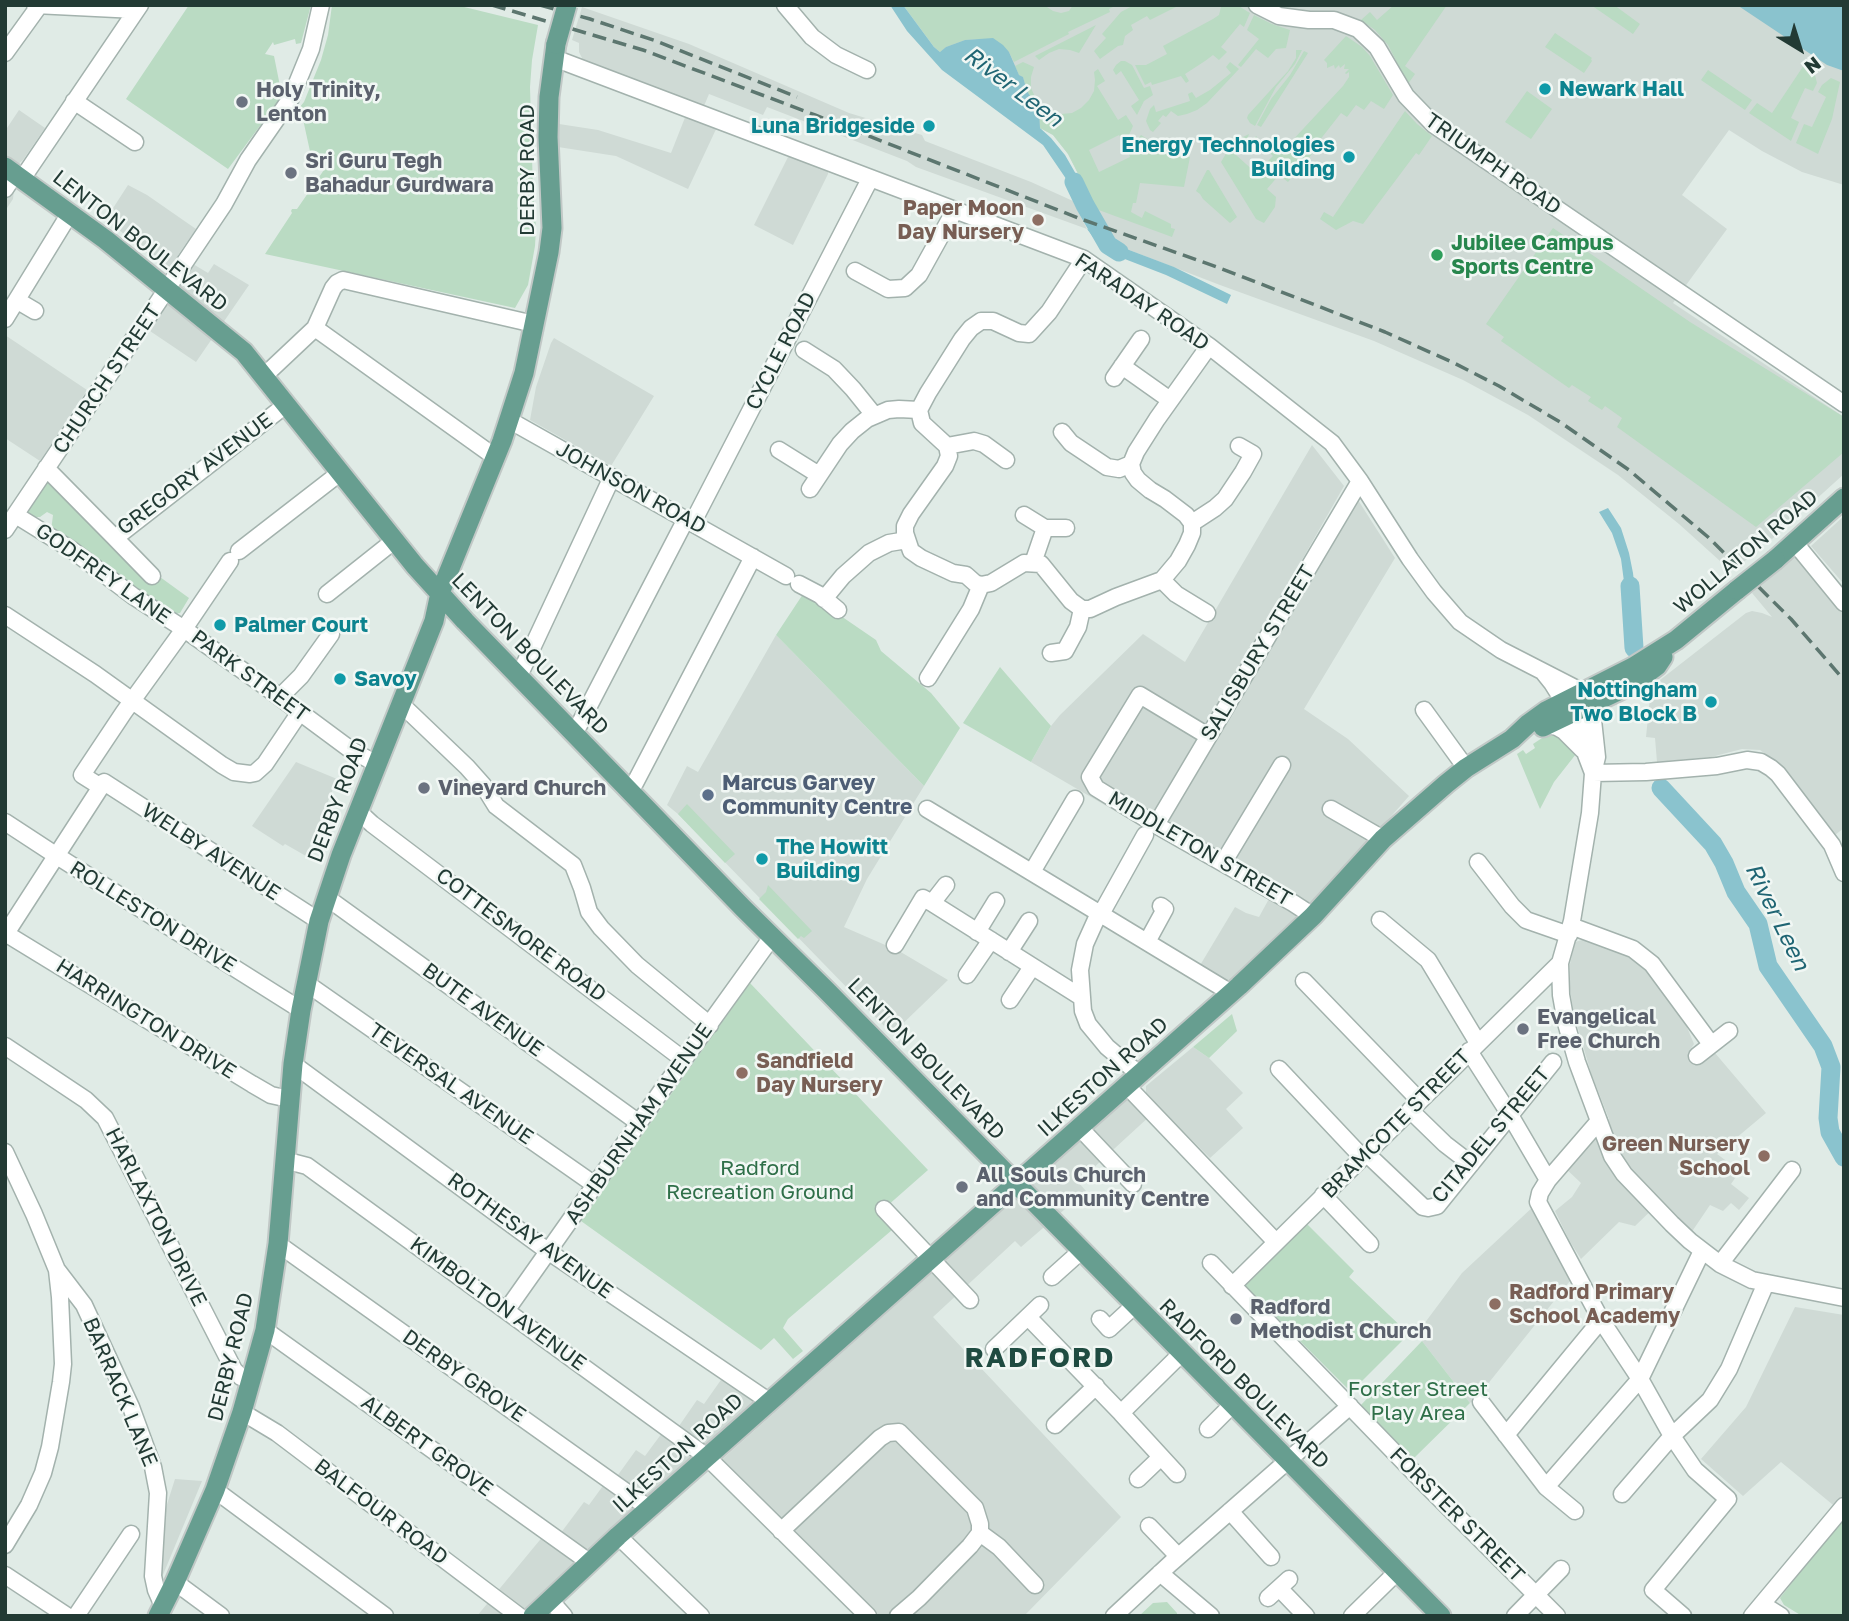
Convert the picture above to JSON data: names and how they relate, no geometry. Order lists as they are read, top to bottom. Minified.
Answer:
{"streets":{"main road":["DERBY ROAD","LENTON BOULEVARD","WOLLATON ROAD","ILKESTON ROAD","RADFORD BOULEVARD"],"street":["TRIUMPH ROAD","FARADAY ROAD","CYCLE ROAD","CHURCH STREET","GREGORY AVENUE","JOHNSON ROAD","GODFREY LANE","SALISBURY STREET","PARK STREET","MIDDLETON STREET","WELBY AVENUE","ROLLESTON DRIVE","COTTESMORE ROAD","BUTE AVENUE","HARRINGTON DRIVE","TEVERSAL AVENUE","ASHBURNHAM AVENUE","BRAMCOTE STREET","CITADEL STREET","HARLAXTON DRIVE","ROTHESAY AVENUE","KIMBOLTON AVENUE","DERBY GROVE","BARRACK LANE","ALBERT GROVE","BALFOUR ROAD","FORSTER STREET"]},"crossings":[["DERBY ROAD","LENTON BOULEVARD"],["DERBY ROAD","FARADAY ROAD"],["DERBY ROAD","JOHNSON ROAD"],["DERBY ROAD","PARK STREET"],["DERBY ROAD","WELBY AVENUE"],["DERBY ROAD","ROLLESTON DRIVE"],["DERBY ROAD","COTTESMORE ROAD"],["DERBY ROAD","BUTE AVENUE"],["DERBY ROAD","HARRINGTON DRIVE"],["DERBY ROAD","TEVERSAL AVENUE"],["DERBY ROAD","HARLAXTON DRIVE"],["DERBY ROAD","ROTHESAY AVENUE"],["DERBY ROAD","KIMBOLTON AVENUE"],["DERBY ROAD","DERBY GROVE"],["DERBY ROAD","BARRACK LANE"],["DERBY ROAD","ALBERT GROVE"],["DERBY ROAD","BALFOUR ROAD"],["LENTON BOULEVARD","CYCLE ROAD"],["LENTON BOULEVARD","CHURCH STREET"],["LENTON BOULEVARD","GREGORY AVENUE"],["LENTON BOULEVARD","ILKESTON ROAD"],["LENTON BOULEVARD","ASHBURNHAM AVENUE"],["LENTON BOULEVARD","RADFORD BOULEVARD"],["FARADAY ROAD","CYCLE ROAD"],["FARADAY ROAD","WOLLATON ROAD"],["FARADAY ROAD","SALISBURY STREET"],["CYCLE ROAD","JOHNSON ROAD"],["CHURCH STREET","GREGORY AVENUE"],["WOLLATON ROAD","ILKESTON ROAD"],["GODFREY LANE","PARK STREET"],["SALISBURY STREET","MIDDLETON STREET"],["SALISBURY STREET","ILKESTON ROAD"],["SALISBURY STREET","BRAMCOTE STREET"],["PARK STREET","WELBY AVENUE"],["MIDDLETON STREET","ILKESTON ROAD"],["COTTESMORE ROAD","ASHBURNHAM AVENUE"],["BUTE AVENUE","ASHBURNHAM AVENUE"],["ILKESTON ROAD","ROTHESAY AVENUE"],["ILKESTON ROAD","KIMBOLTON AVENUE"],["ILKESTON ROAD","DERBY GROVE"],["ILKESTON ROAD","RADFORD BOULEVARD"],["ILKESTON ROAD","ALBERT GROVE"],["TEVERSAL AVENUE","ASHBURNHAM AVENUE"],["ASHBURNHAM AVENUE","ROTHESAY AVENUE"],["ASHBURNHAM AVENUE","KIMBOLTON AVENUE"],["BRAMCOTE STREET","CITADEL STREET"],["BRAMCOTE STREET","FORSTER STREET"]],"districts":["RADFORD"],"water":["River Leen"],"parks":["Radford Recreation Ground","Forster Street Play Area"],"places":["Newark Hall","Holy Trinity, Lenton","Luna Bridgeside","Energy Technologies Building","Sri Guru Tegh Bahadur Gurdwara","Paper Moon Day Nursery","Jubilee Campus Sports Centre","Palmer Court","Savoy","Nottingham Two Block B","Vineyard Church","Marcus Garvey Community Centre","The Howitt Building","Evangelical Free Church","Sandfield Day Nursery","Green Nursery School","All Souls Church and Community Centre","Radford Primary School Academy","Radford Methodist Church"],"north":"bottom right"}
